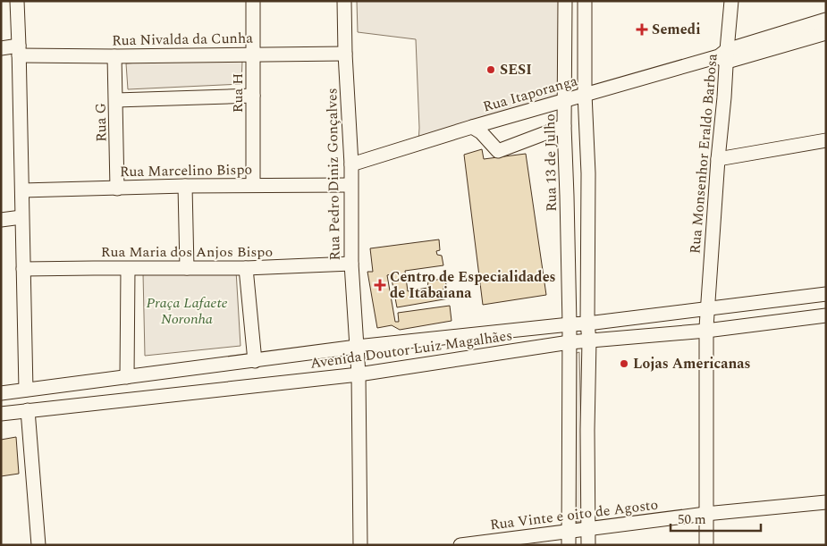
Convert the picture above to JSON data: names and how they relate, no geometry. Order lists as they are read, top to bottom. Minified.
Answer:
{"streets":{"street":["Rua Nivalda da Cunha","Rua H","Rua Itaporanga","Rua G","Rua Monsenhor Eraldo Barbosa","Rua 13 de Julho","Rua Marcelino Bispo","Rua Pedro Diniz Gonçalves","Rua Maria dos Anjos Bispo","Avenida Doutor Luiz Magalhães","Rua Vinte e oito de Agosto"]},"crossings":[["Rua Nivalda da Cunha","Rua H"],["Rua Nivalda da Cunha","Rua G"],["Rua Nivalda da Cunha","Rua Pedro Diniz Gonçalves"],["Rua H","Rua Marcelino Bispo"],["Rua Itaporanga","Rua Monsenhor Eraldo Barbosa"],["Rua Itaporanga","Rua 13 de Julho"],["Rua Itaporanga","Rua Pedro Diniz Gonçalves"],["Rua G","Rua Marcelino Bispo"],["Rua Monsenhor Eraldo Barbosa","Avenida Doutor Luiz Magalhães"],["Rua Monsenhor Eraldo Barbosa","Rua Vinte e oito de Agosto"],["Rua 13 de Julho","Avenida Doutor Luiz Magalhães"],["Rua 13 de Julho","Rua Vinte e oito de Agosto"],["Rua Marcelino Bispo","Rua Pedro Diniz Gonçalves"],["Rua Pedro Diniz Gonçalves","Rua Maria dos Anjos Bispo"],["Rua Pedro Diniz Gonçalves","Avenida Doutor Luiz Magalhães"]],"parks":["Praça Lafaete Noronha"],"places":{"health":["Semedi","Centro de Especialidades de Itabaiana"],"other":["SESI","Lojas Americanas"]},"scale_bar":"50 m"}
